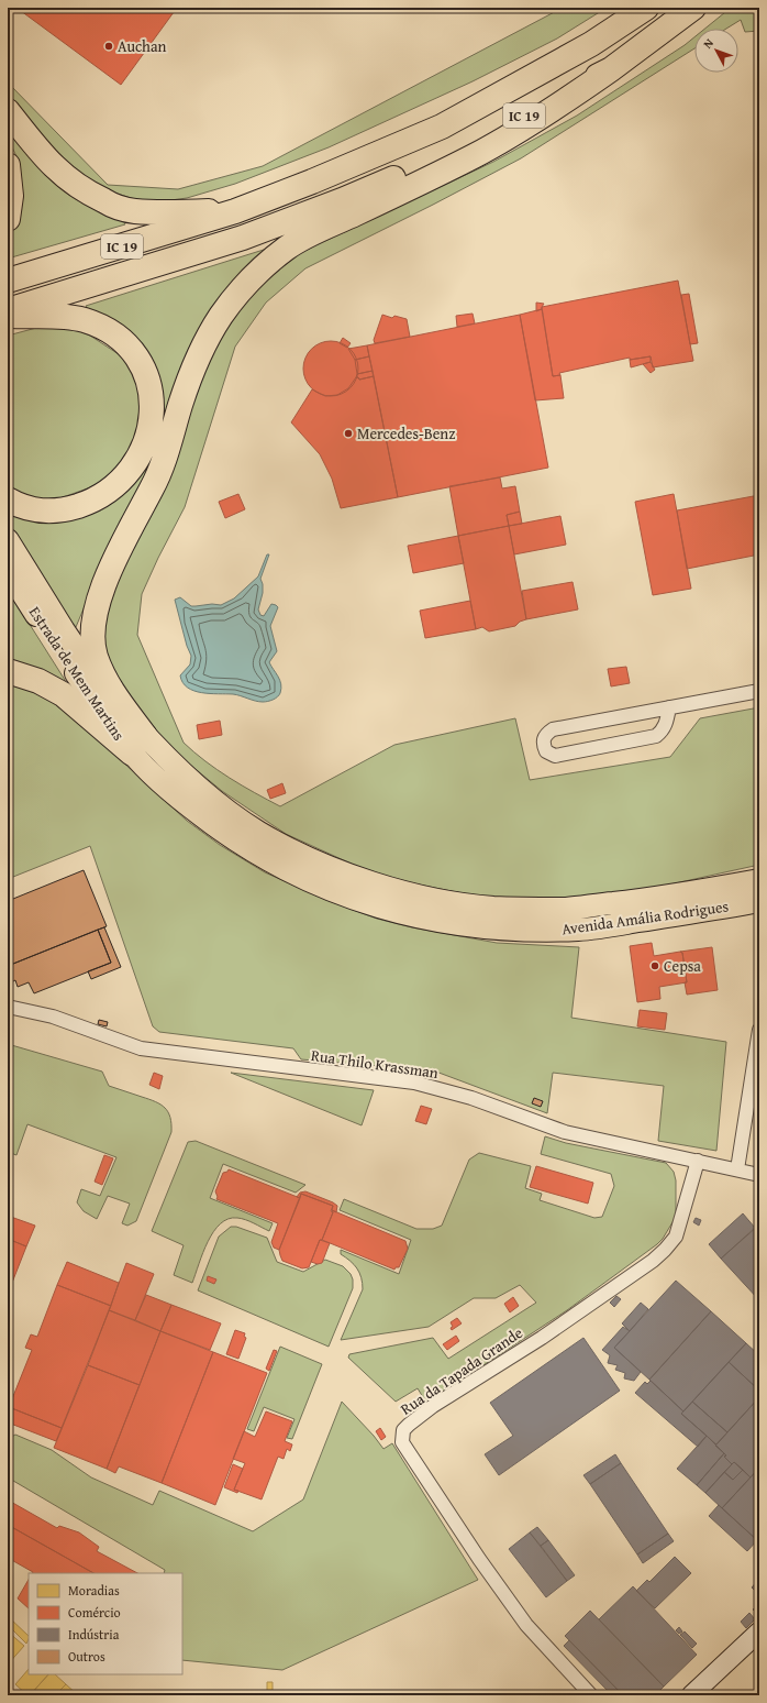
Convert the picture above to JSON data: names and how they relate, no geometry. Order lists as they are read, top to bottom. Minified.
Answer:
{"streets":{"highway":["IC 19"],"main road":["Estrada de Mem Martins","Avenida Amália Rodrigues"],"street":["Rua Thilo Krassman","Rua da Tapada Grande"]},"crossings":[["Estrada de Mem Martins","Avenida Amália Rodrigues"],["Rua Thilo Krassman","Rua da Tapada Grande"]],"places":["Auchan","Mercedes-Benz","Cepsa"],"legend":["Moradias","Comércio","Indústria","Outros"],"north":"top left"}
